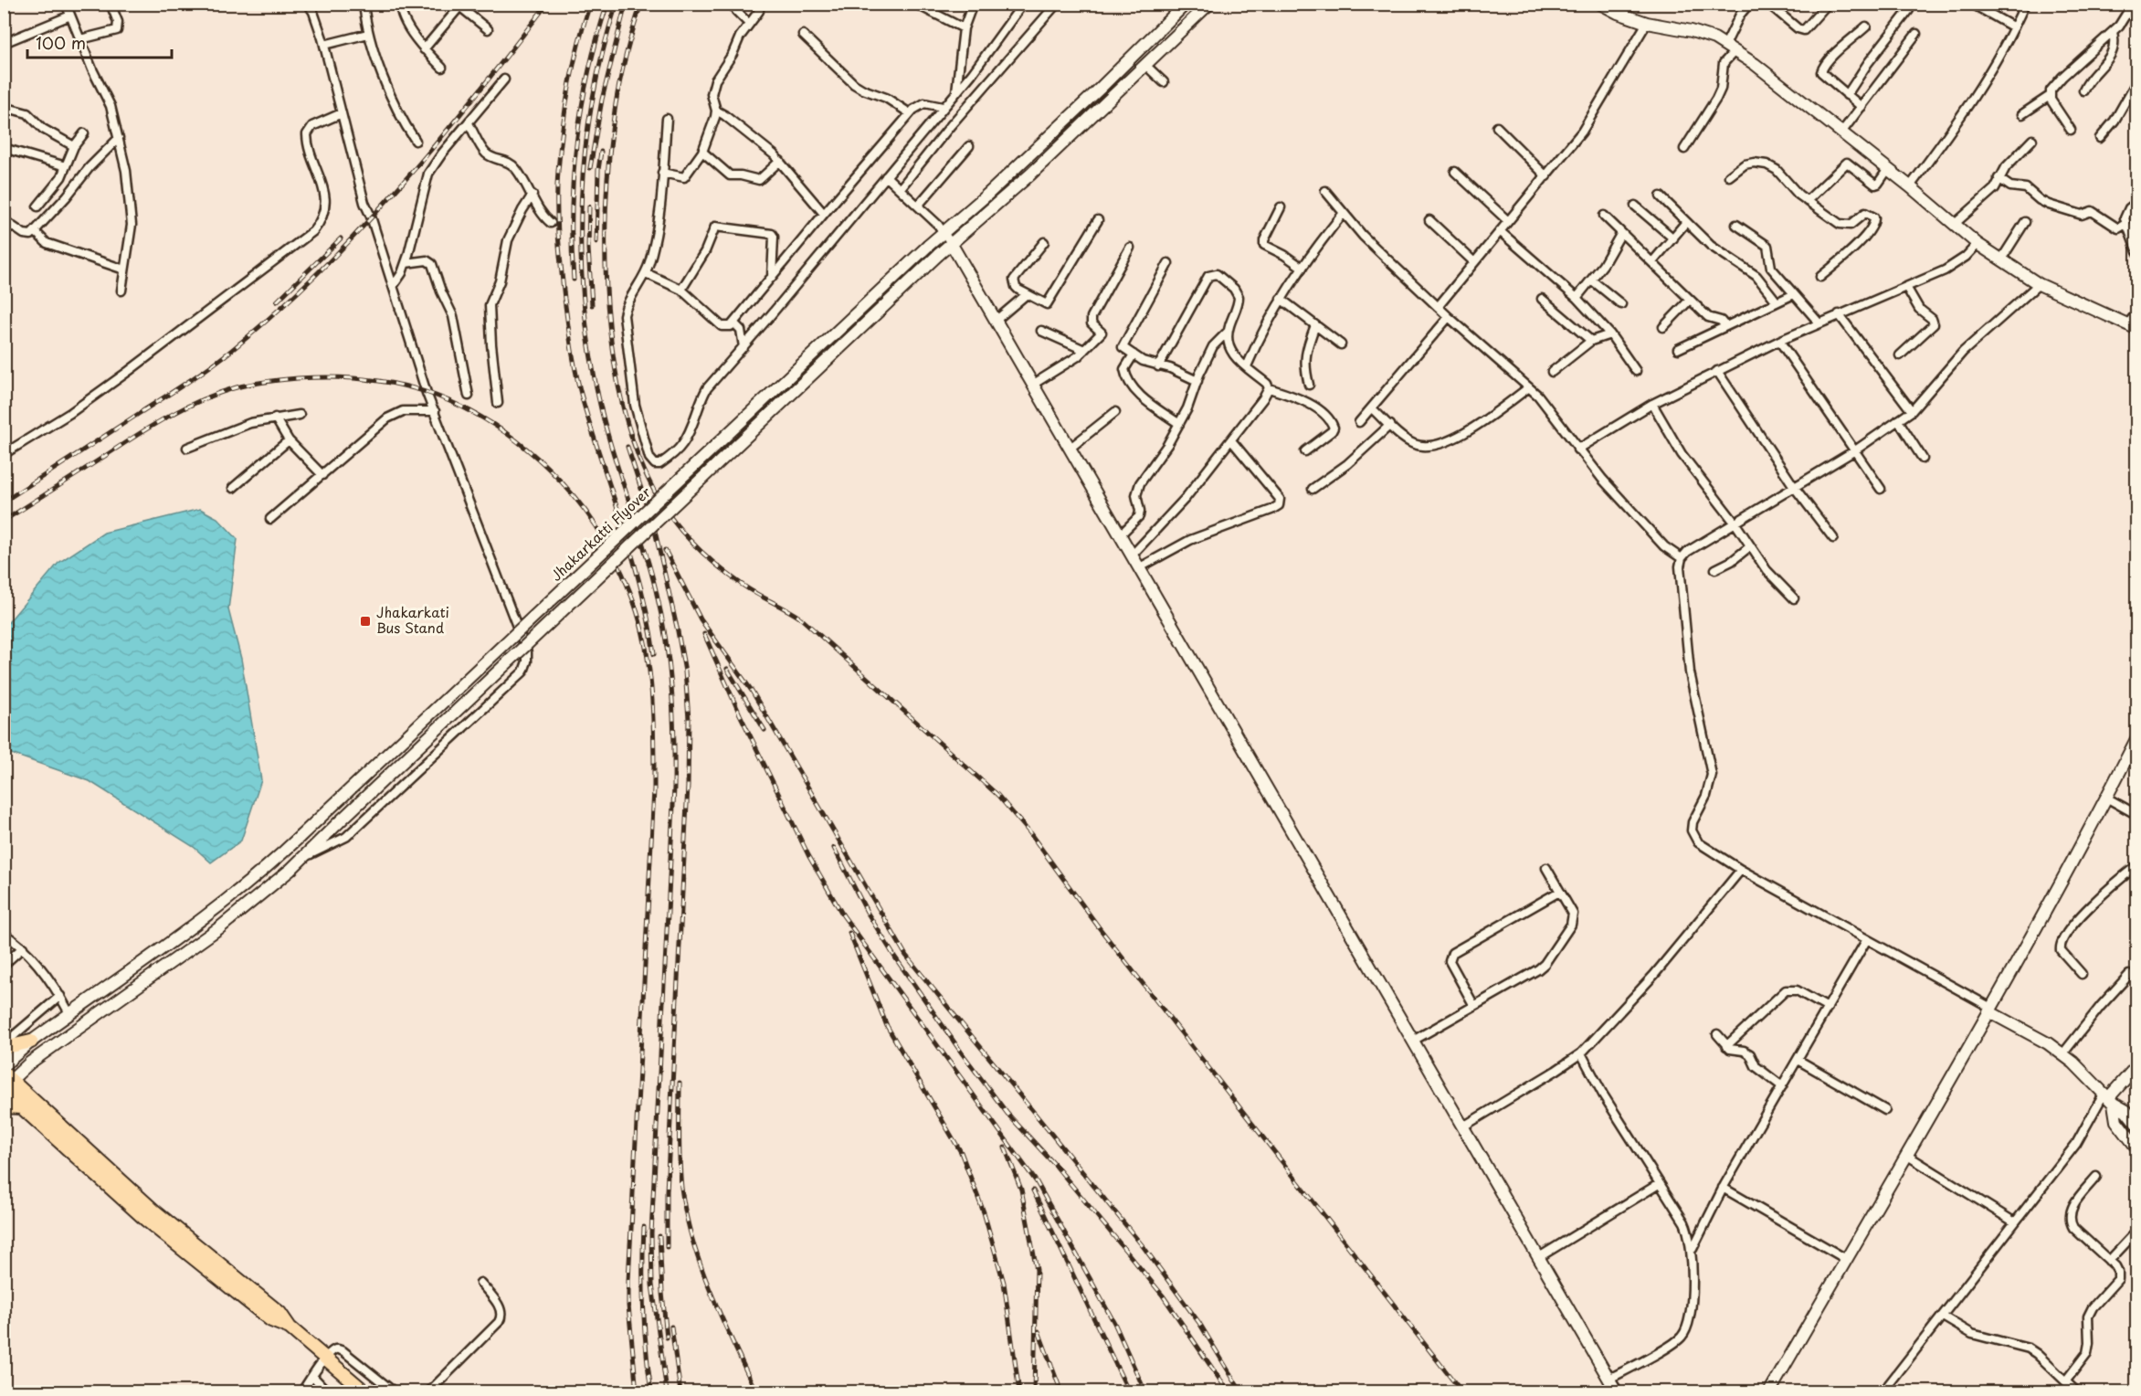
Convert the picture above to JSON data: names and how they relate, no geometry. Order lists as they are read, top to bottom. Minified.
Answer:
{"streets":{"main road":["Jhakarkatti Flyover"]},"places":{"transit":["Jhakarkati Bus Stand"]},"scale_bar":"100 m"}
